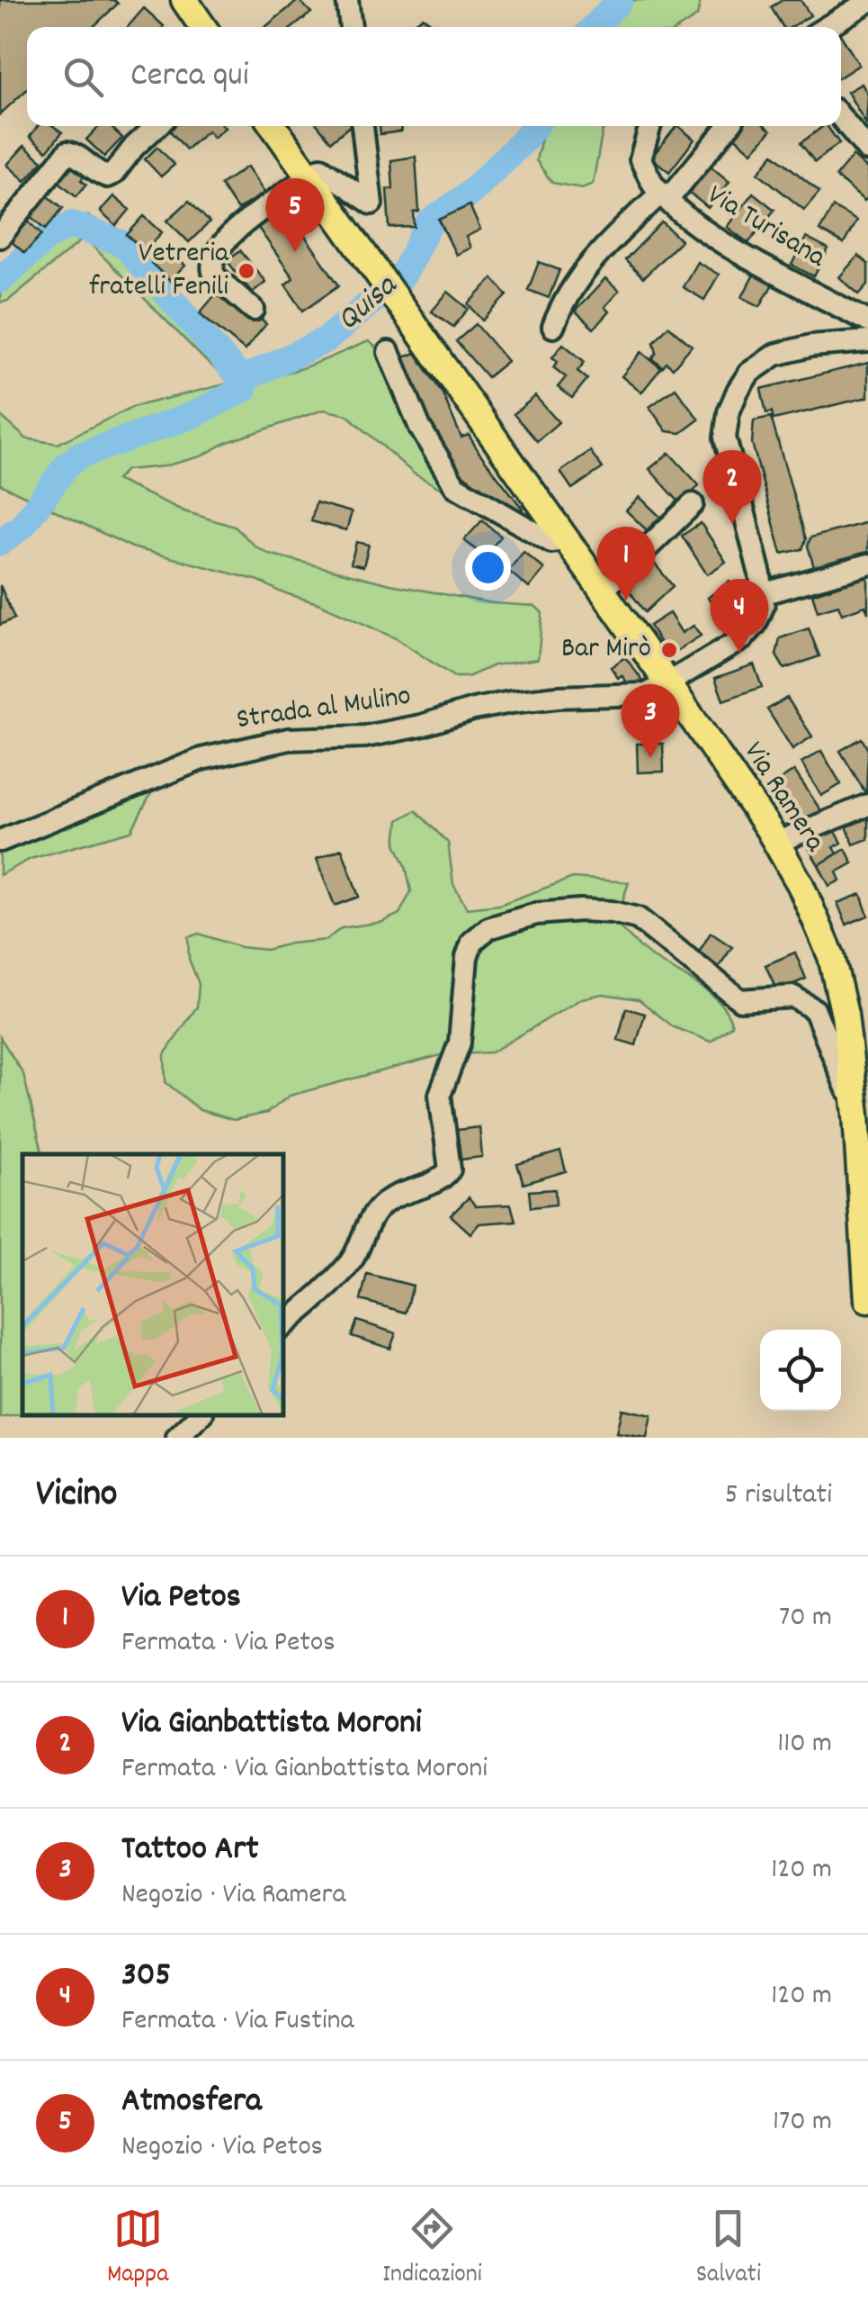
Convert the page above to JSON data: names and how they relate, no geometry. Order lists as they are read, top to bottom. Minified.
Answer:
{"streets":{"main road":["Via Ramera"],"street":["Via Turisana","Strada al Mulino"]},"crossings":[["Strada al Mulino","Via Ramera"]],"water":["Quisa"],"places":["Vetreria fratelli Fenili","Bar Mirò"],"page":{"search":"Cerca qui","pins":["5","2","1","4","3"],"heading":["Vicino","5 risultati"],"list":[{"mark":"1","name":"Via Petos","note":"Fermata · Via Petos","value":"70 m"},{"mark":"2","name":"Via Gianbattista Moroni","note":"Fermata · Via Gianbattista Moroni","value":"110 m"},{"mark":"3","name":"Tattoo Art","note":"Negozio · Via Ramera","value":"120 m"},{"mark":"4","name":"305","note":"Fermata · Via Fustina","value":"120 m"},{"mark":"5","name":"Atmosfera","note":"Negozio · Via Petos","value":"170 m"}],"nav":["Mappa","Indicazioni","Salvati"]}}
